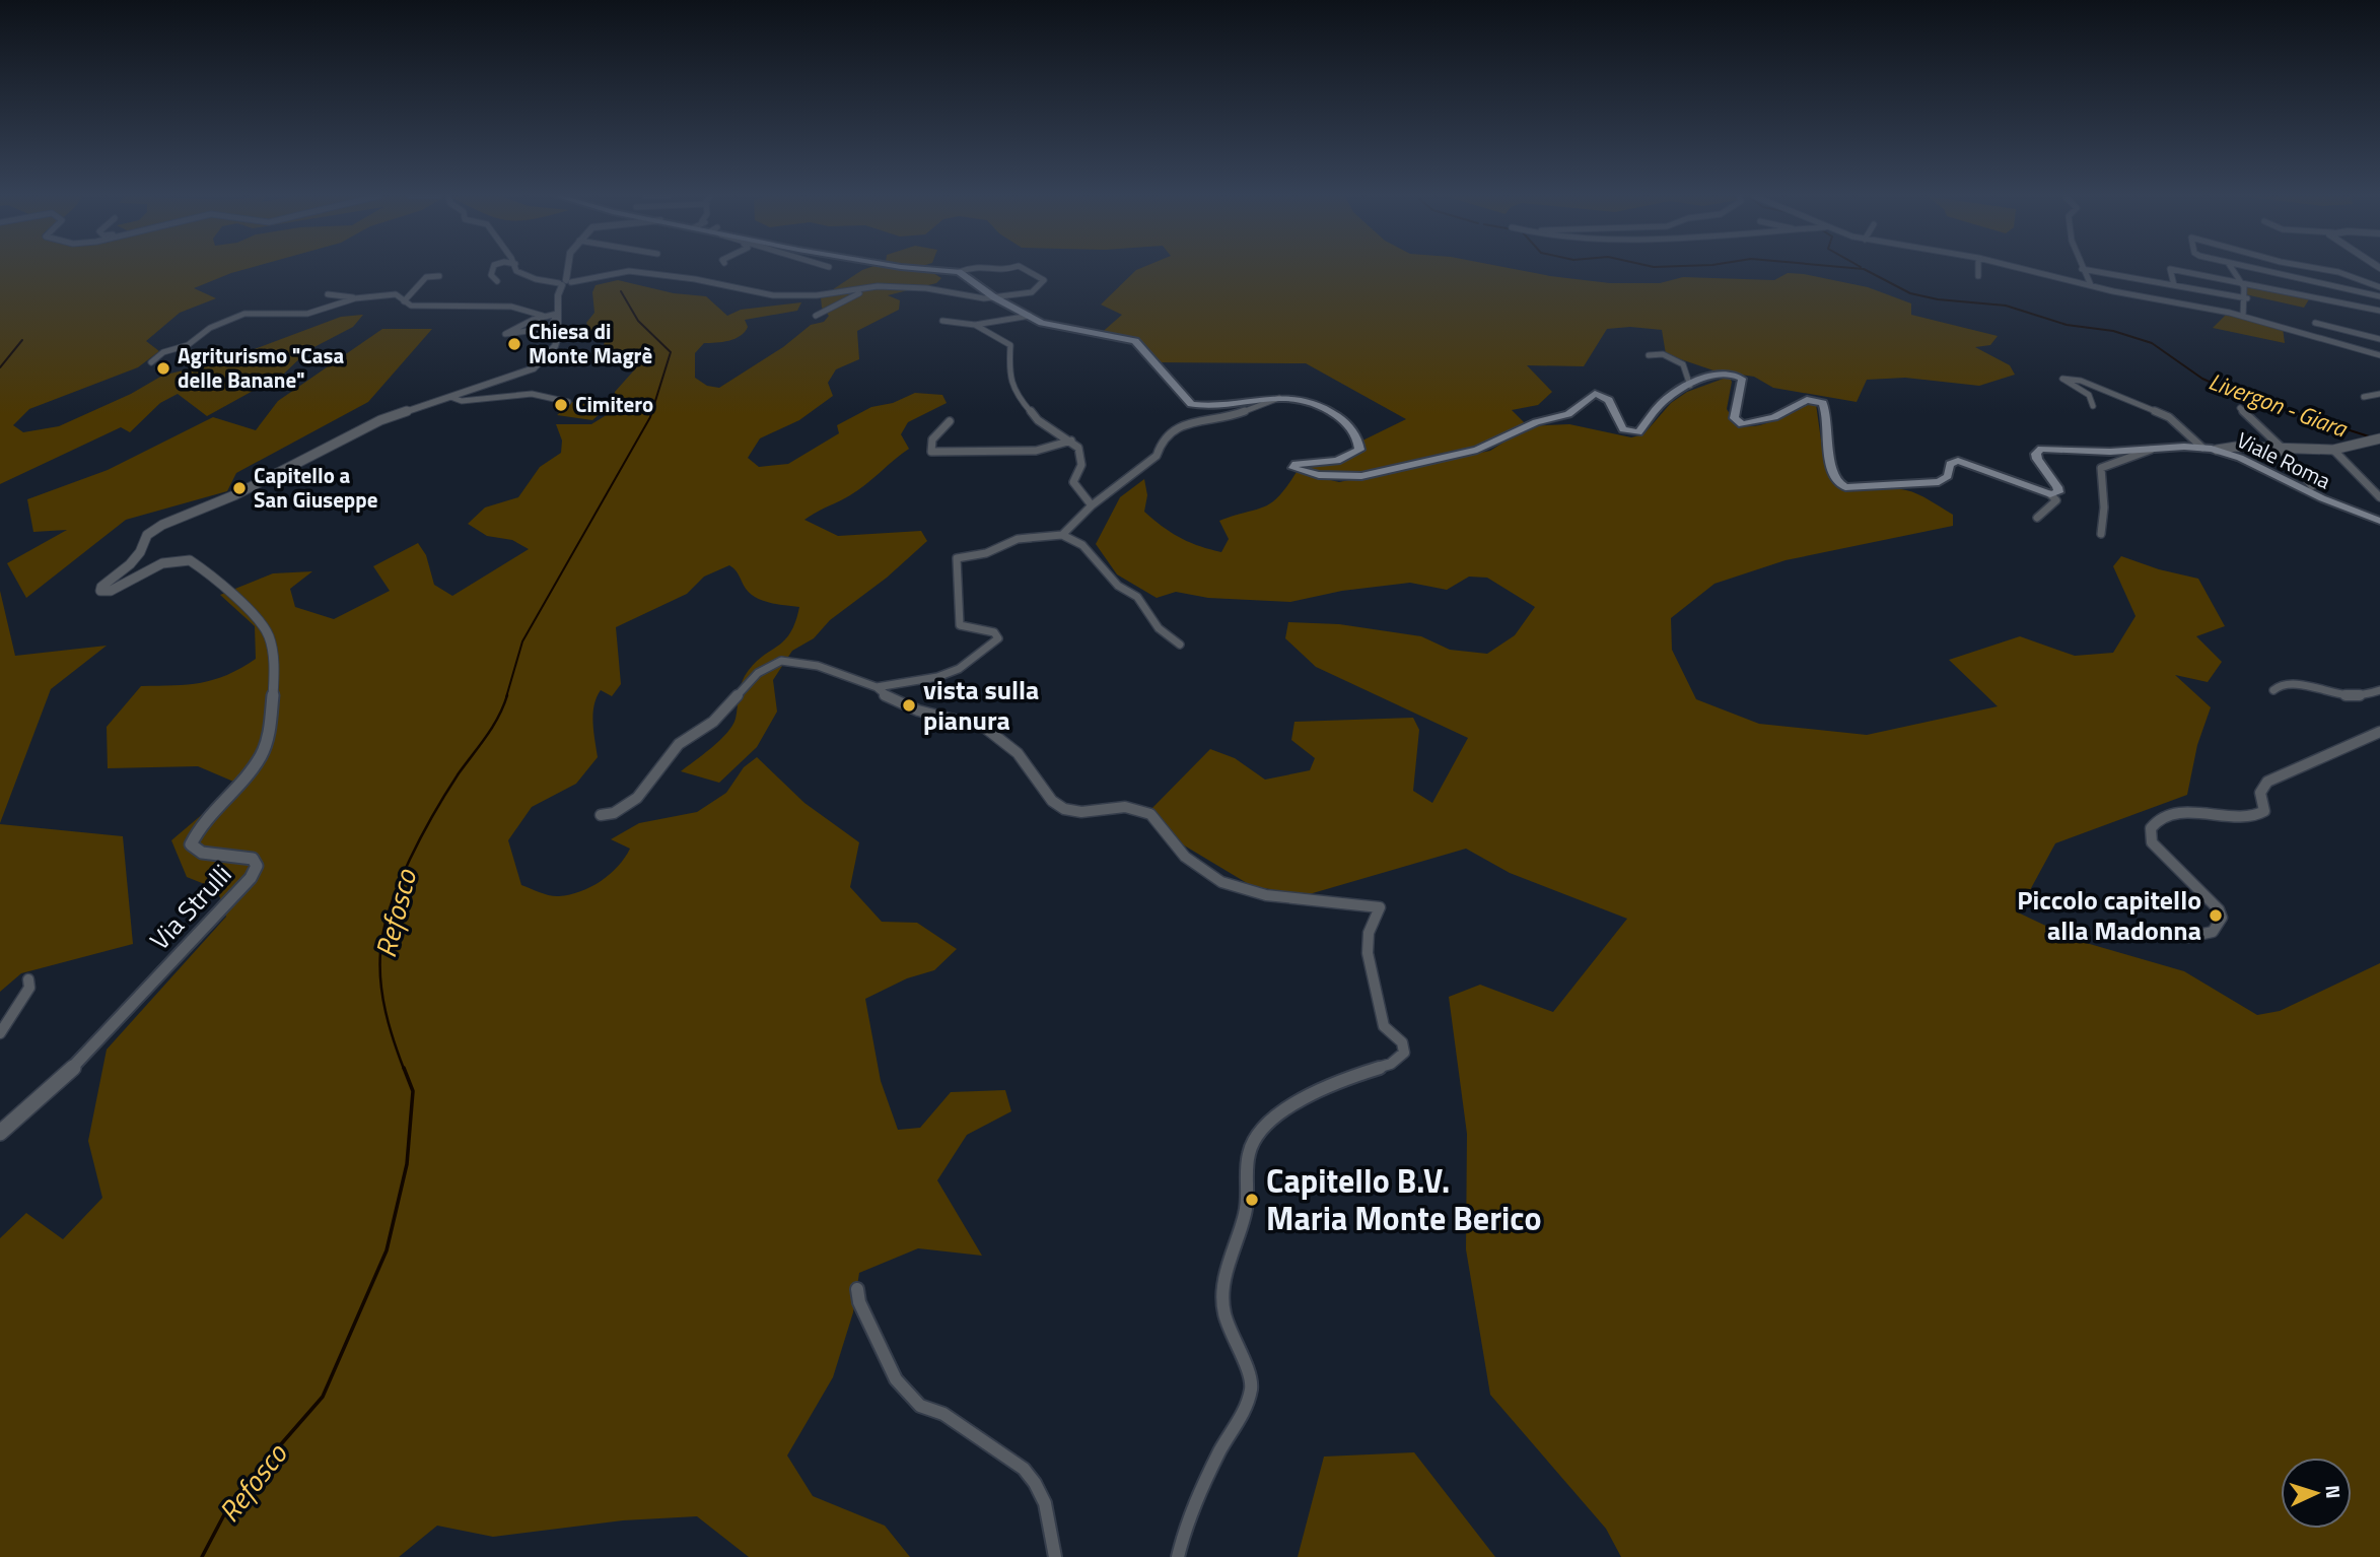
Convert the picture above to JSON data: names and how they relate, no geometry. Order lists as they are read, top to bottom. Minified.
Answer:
{"streets":{"main road":["Viale Roma"],"street":["Via Strulli"]},"water":["Livergon - Giara","Refosco"],"places":["Chiesa di Monte Magrè","Agriturismo \"Casa delle Banane\"","Cimitero","Capitello a San Giuseppe","vista sulla pianura","Piccolo capitello alla Madonna","Capitello B.V. Maria Monte Berico"],"north":"right"}
